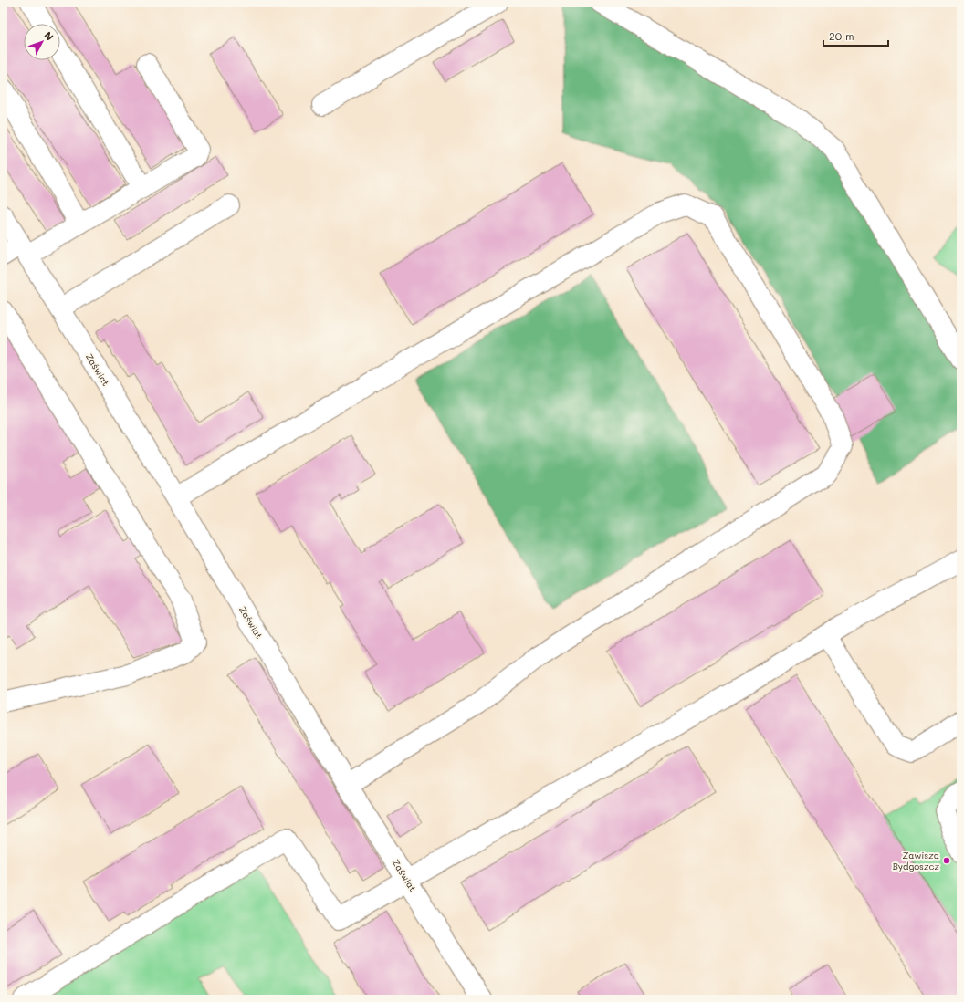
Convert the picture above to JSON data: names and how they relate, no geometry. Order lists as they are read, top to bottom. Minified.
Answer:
{"streets":{"street":["Zaświat"]},"places":["Zawisza Bydgoszcz"],"scale_bar":"20 m","north":"top right"}
